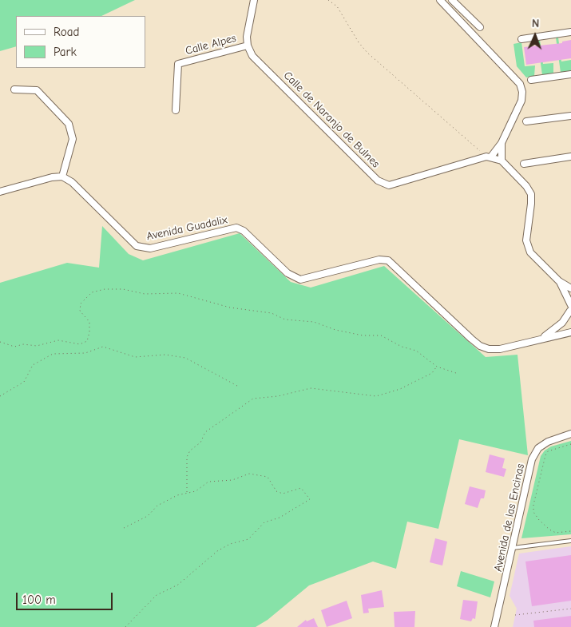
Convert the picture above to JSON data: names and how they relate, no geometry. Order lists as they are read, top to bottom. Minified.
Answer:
{"streets":{"street":["Calle Alpes","Calle de Naranjo de Bulnes","Avenida Guadalix","Avenida de las Encinas"]},"crossings":[["Calle Alpes","Calle de Naranjo de Bulnes"]],"legend":["Road","Park"],"scale_bar":"100 m","north":"top"}
